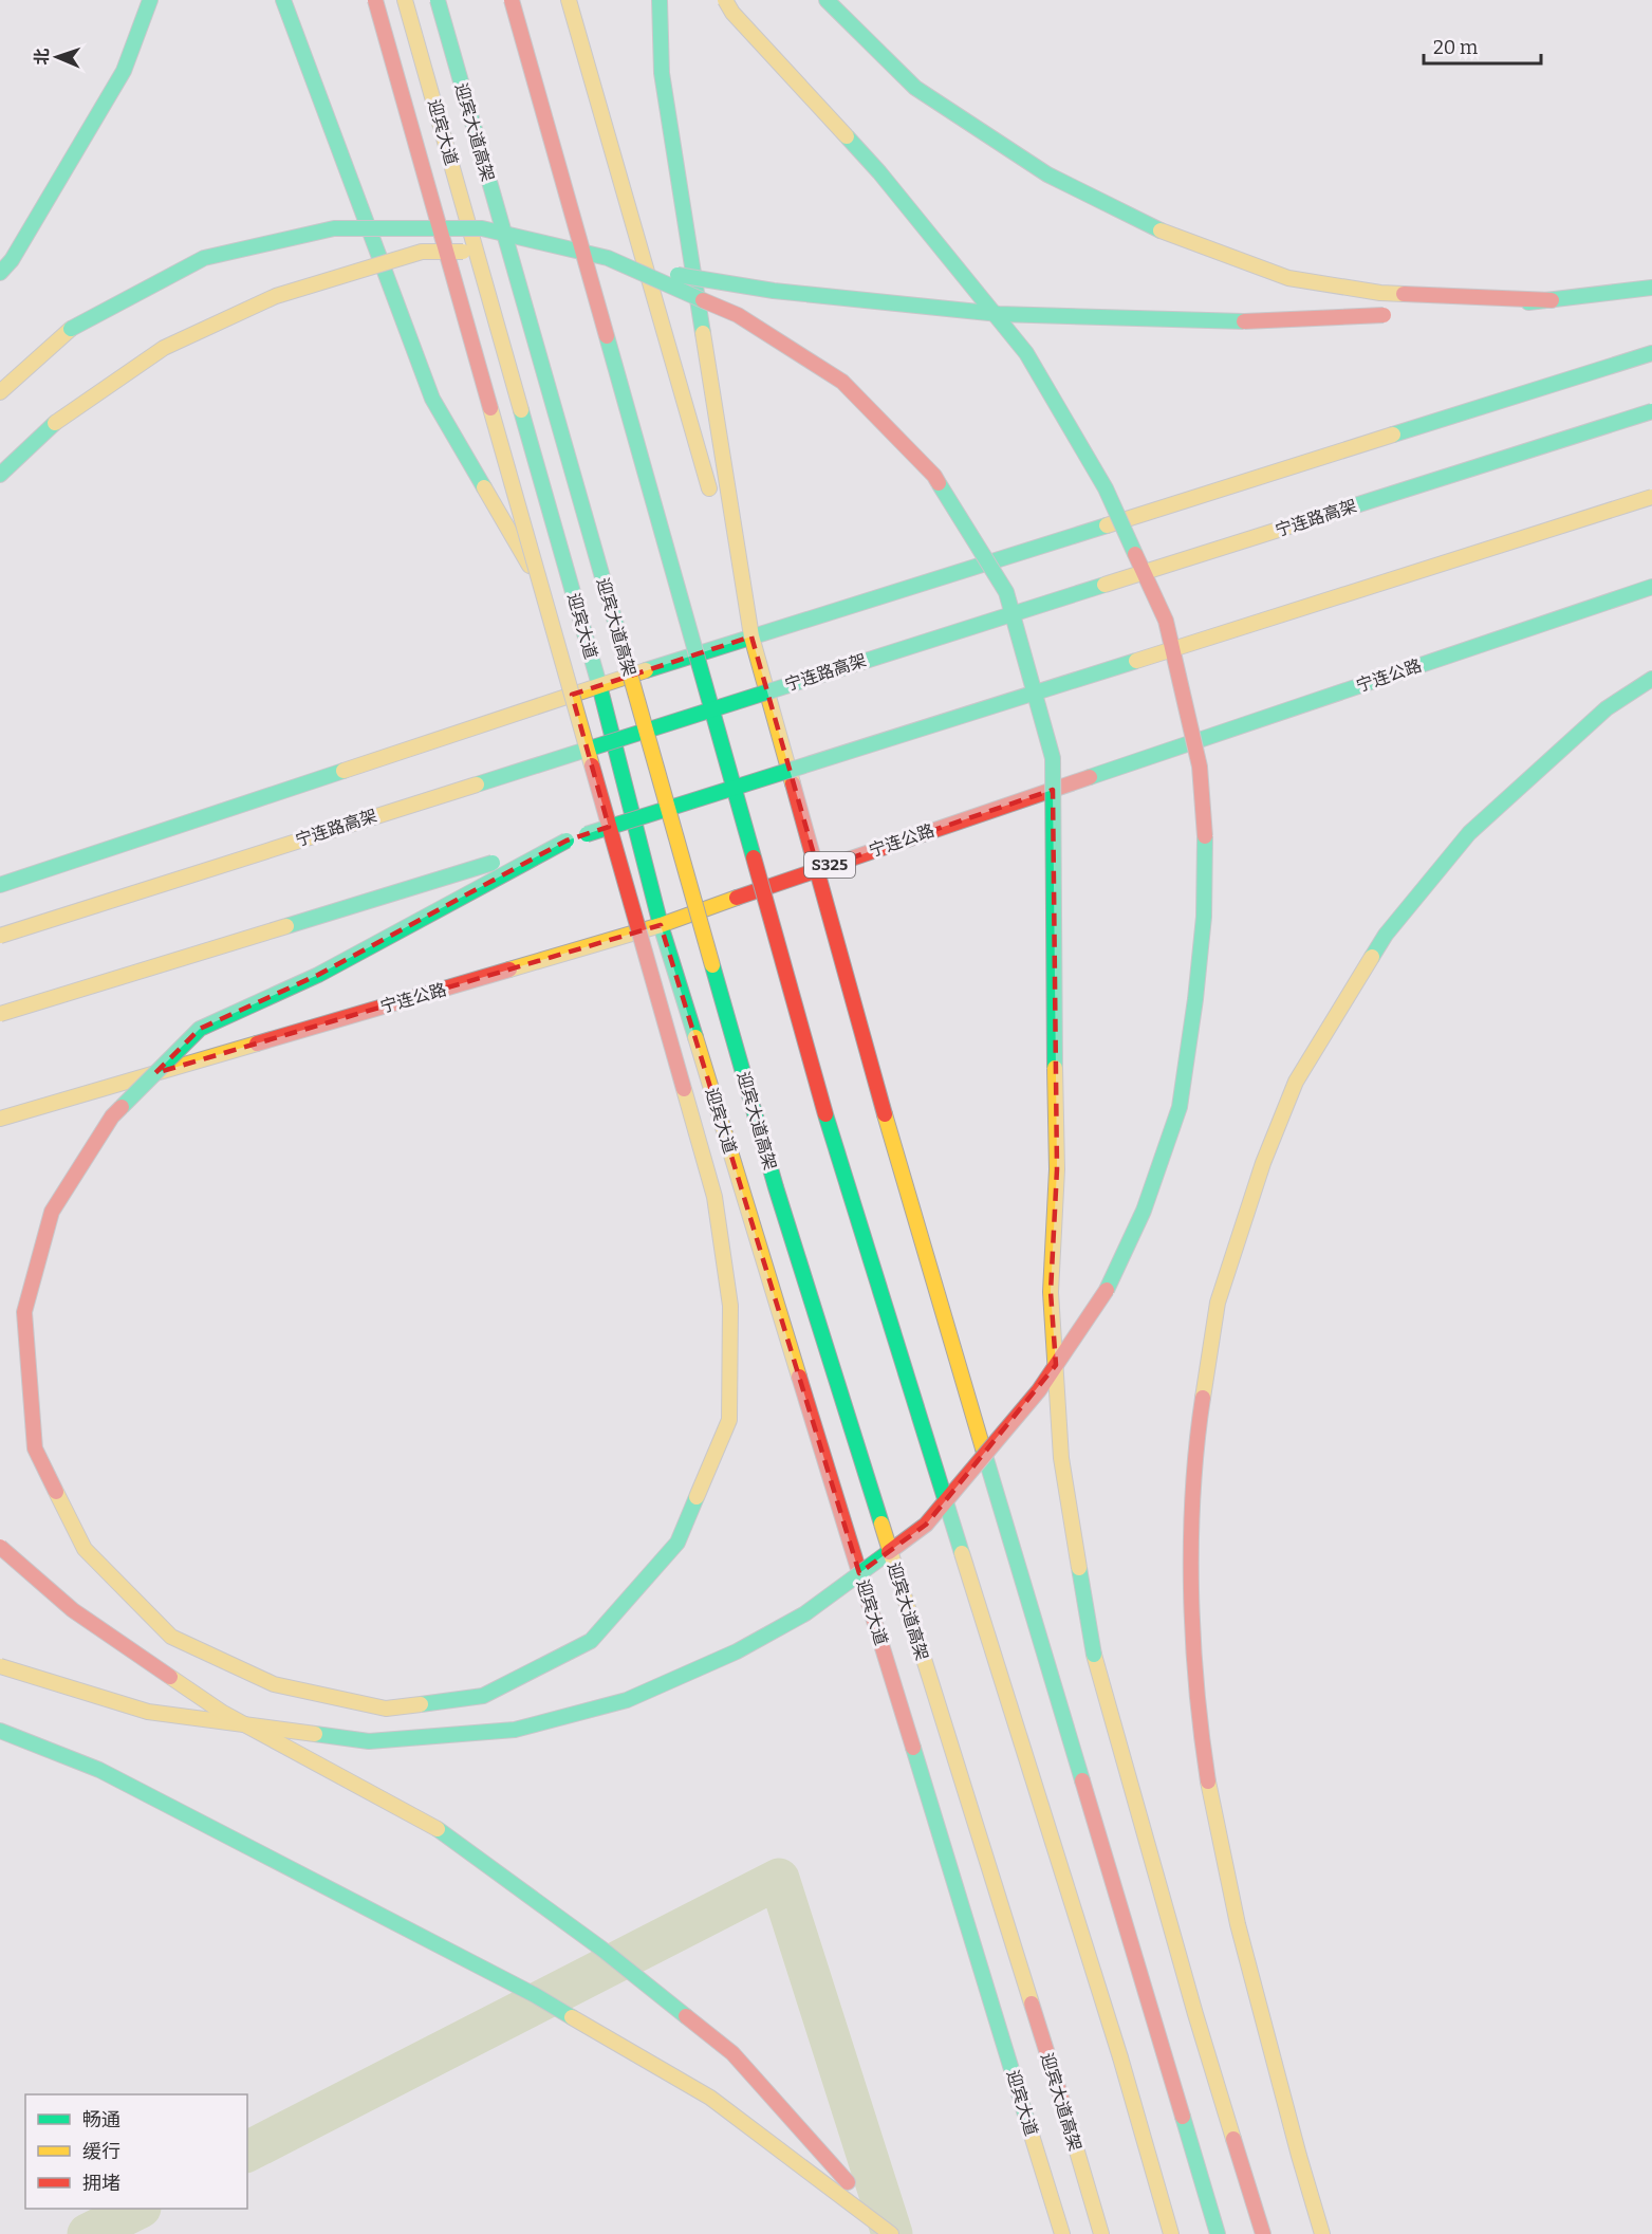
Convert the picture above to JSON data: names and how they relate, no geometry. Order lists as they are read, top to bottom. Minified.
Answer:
{"streets":{"main road":["迎宾大道","迎宾大道高架","宁连路高架","宁连公路","S325"]},"crossings":[["迎宾大道","宁连公路"]],"legend":["畅通","缓行","拥堵"],"scale_bar":"20 m","north":"left"}
